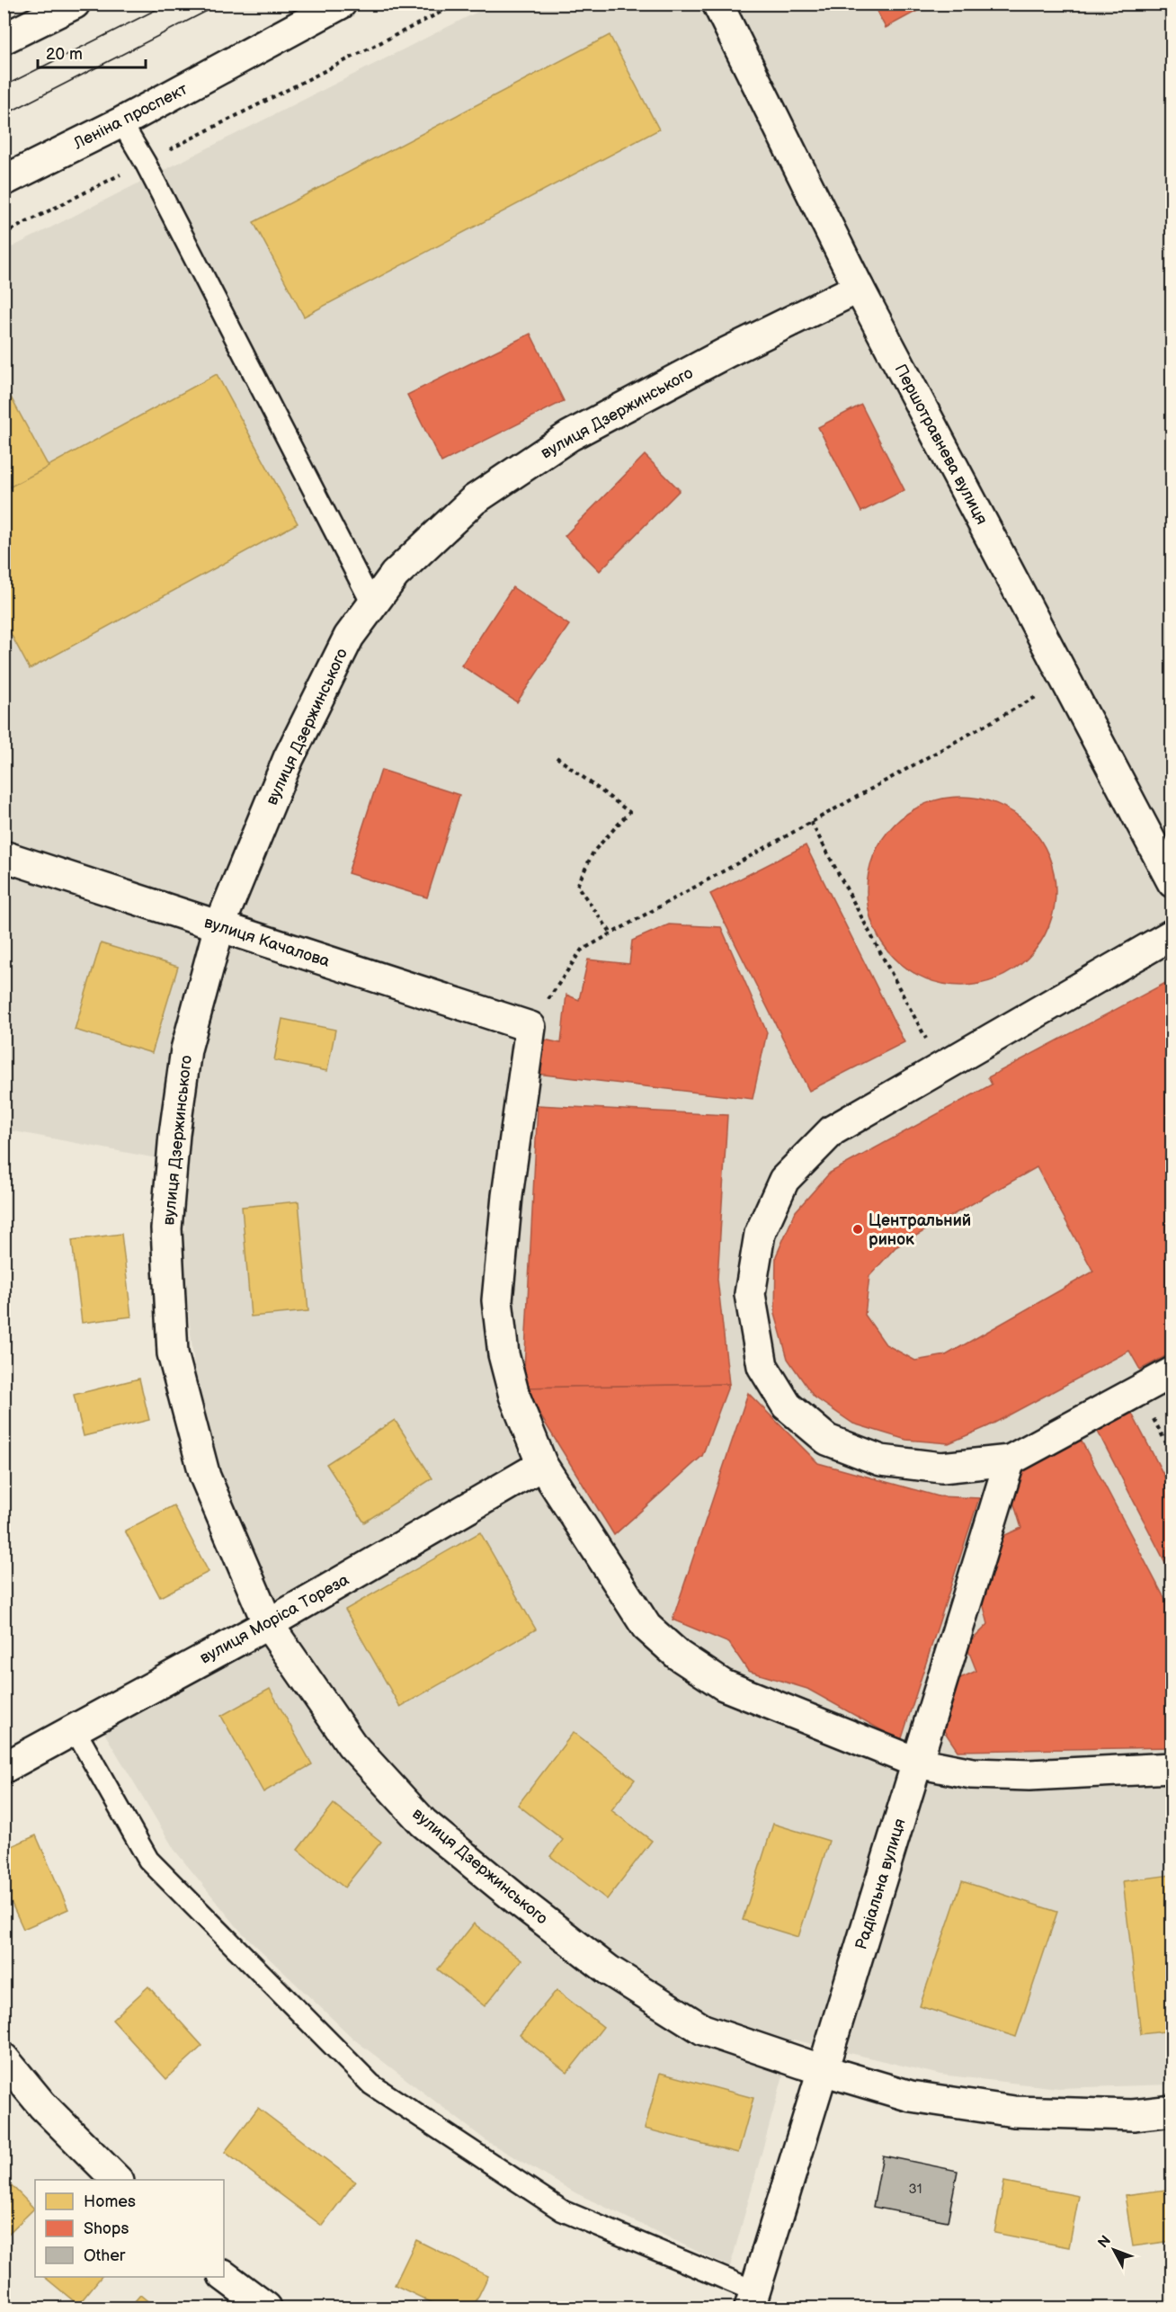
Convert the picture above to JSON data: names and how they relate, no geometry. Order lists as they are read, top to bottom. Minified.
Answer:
{"streets":{"street":["Леніна проспект","вулиця Дзержинського","Першотравнева вулиця","вулиця Качалова","вулиця Моріса Тореза","Радіальна вулиця"]},"crossings":[["вулиця Дзержинського","Першотравнева вулиця"],["вулиця Дзержинського","вулиця Качалова"],["вулиця Дзержинського","вулиця Моріса Тореза"],["вулиця Дзержинського","Радіальна вулиця"]],"places":["Центральний ринок"],"house_numbers":["31"],"legend":["Homes","Shops","Other"],"scale_bar":"20 m","north":"top left"}
